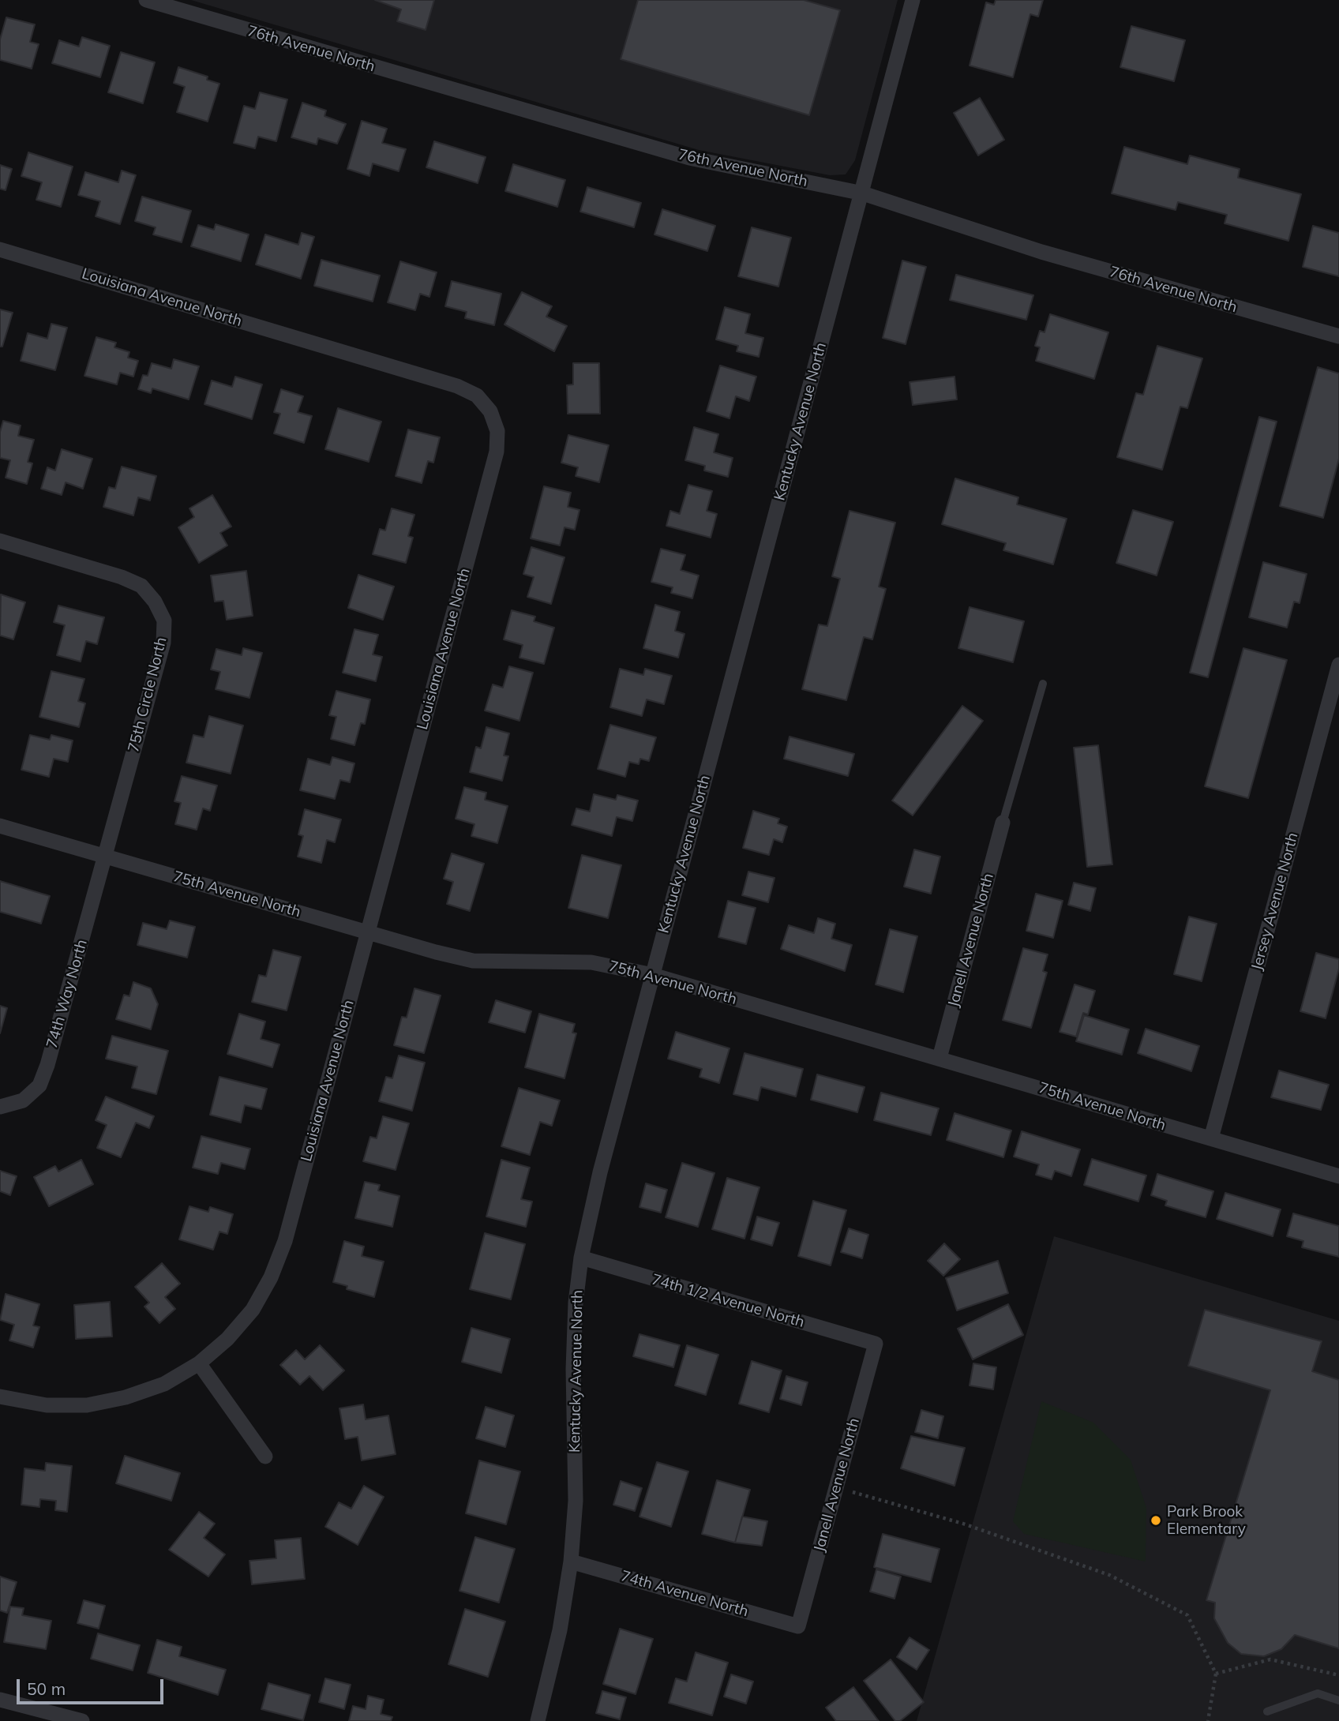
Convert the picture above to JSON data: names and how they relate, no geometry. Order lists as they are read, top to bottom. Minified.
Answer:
{"streets":{"street":["76th Avenue North","Louisiana Avenue North","Kentucky Avenue North","75th Circle North","75th Avenue North","Jersey Avenue North","Janell Avenue North","74th Way North","74th 1/2 Avenue North","74th Avenue North"]},"crossings":[["76th Avenue North","Kentucky Avenue North"],["Louisiana Avenue North","75th Avenue North"],["Kentucky Avenue North","75th Avenue North"],["Kentucky Avenue North","74th 1/2 Avenue North"],["Kentucky Avenue North","74th Avenue North"],["75th Circle North","75th Avenue North"],["75th Circle North","74th Way North"],["75th Avenue North","Jersey Avenue North"],["75th Avenue North","Janell Avenue North"],["75th Avenue North","74th Way North"],["Janell Avenue North","74th 1/2 Avenue North"],["Janell Avenue North","74th Avenue North"]],"places":["Park Brook Elementary"],"scale_bar":"50 m"}
